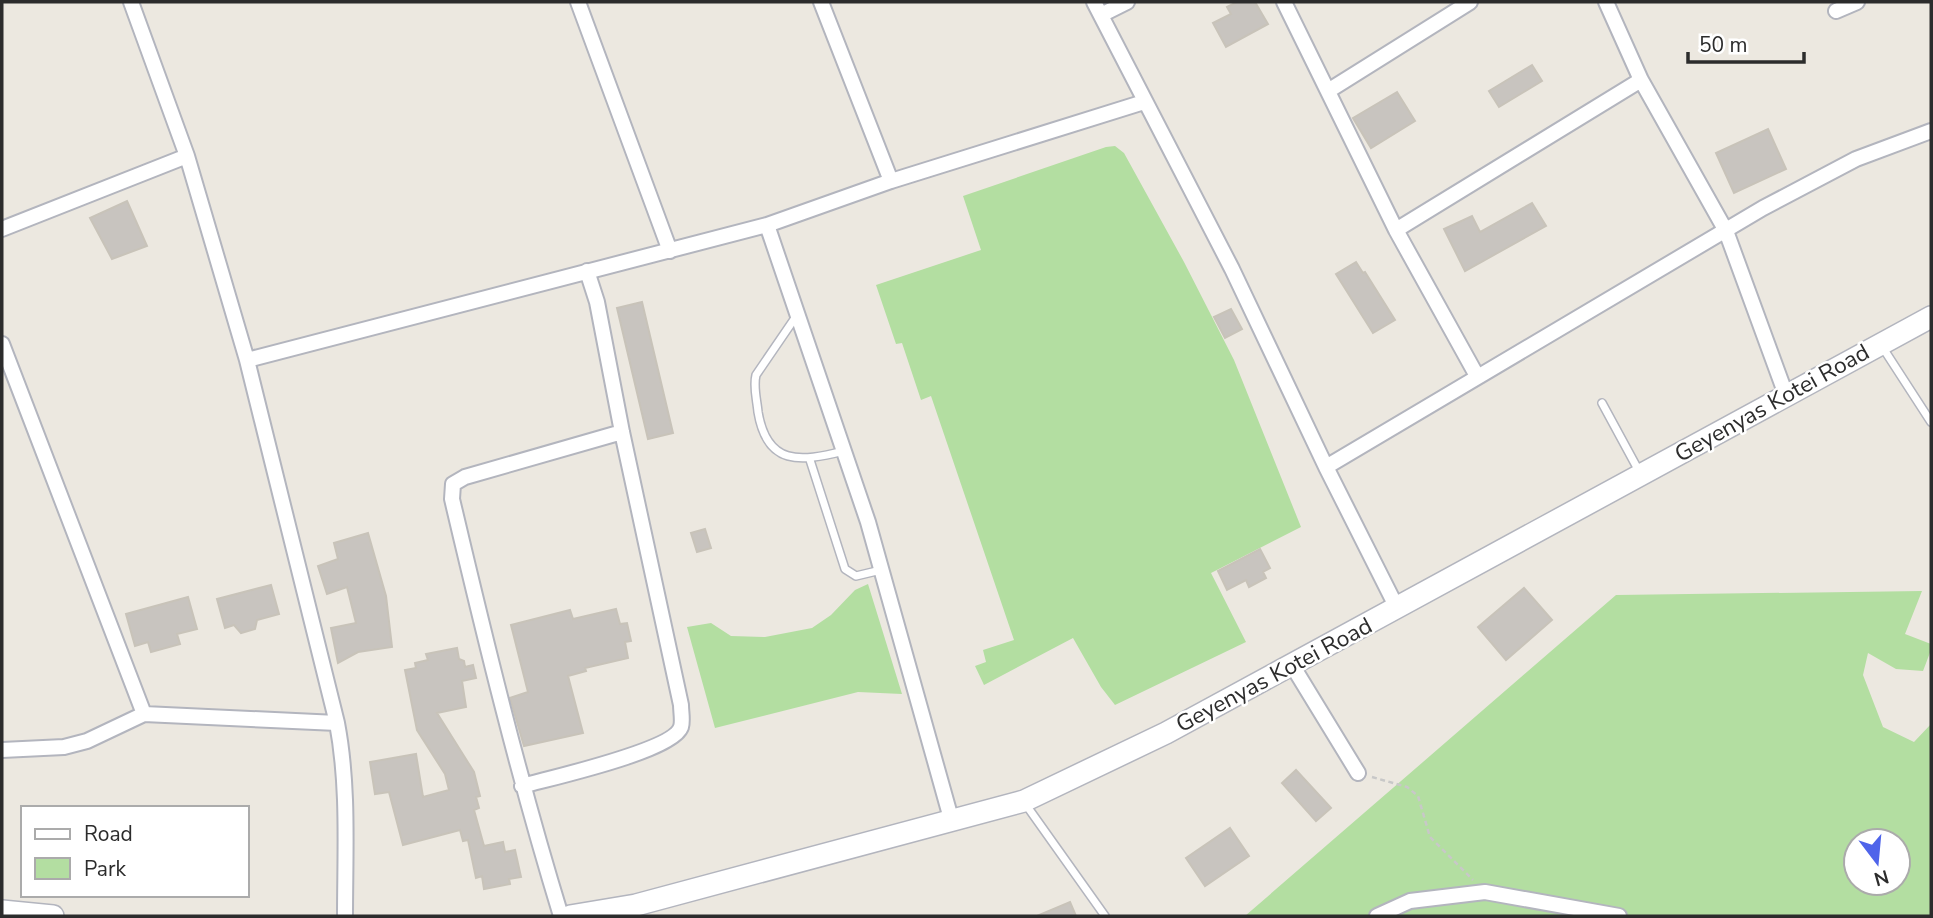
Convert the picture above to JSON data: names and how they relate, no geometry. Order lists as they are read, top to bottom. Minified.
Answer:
{"streets":{"street":["Geyenyas Kotei Road"]},"legend":["Road","Park"],"scale_bar":"50 m","north":"bottom"}
